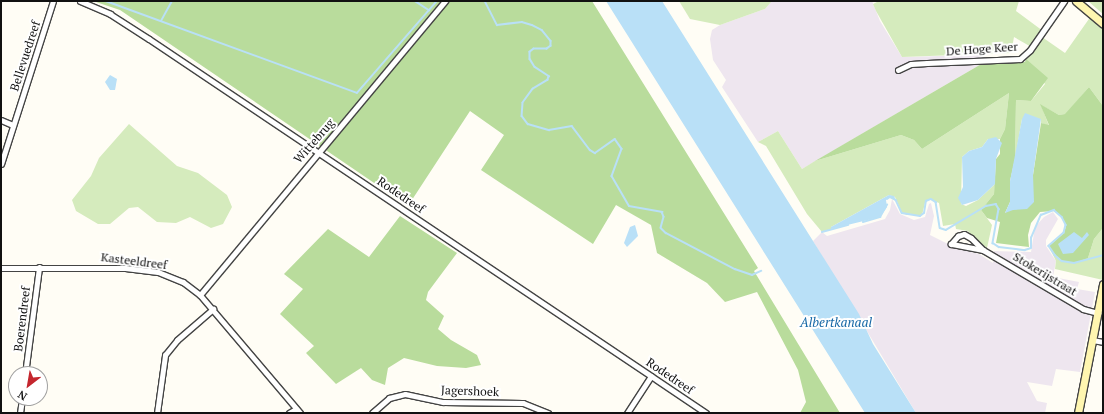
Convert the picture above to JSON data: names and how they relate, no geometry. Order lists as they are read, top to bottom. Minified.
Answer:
{"streets":{"street":["De Hoge Keer","Bellevuedreef","Wittebrug","Rodedreef","Kasteeldreef","Stokerijstraat","Boerendreef","Jagershoek"]},"crossings":[["Wittebrug","Rodedreef"],["Wittebrug","Kasteeldreef"],["Kasteeldreef","Boerendreef"]],"water":["Albertkanaal"],"north":"bottom left"}
